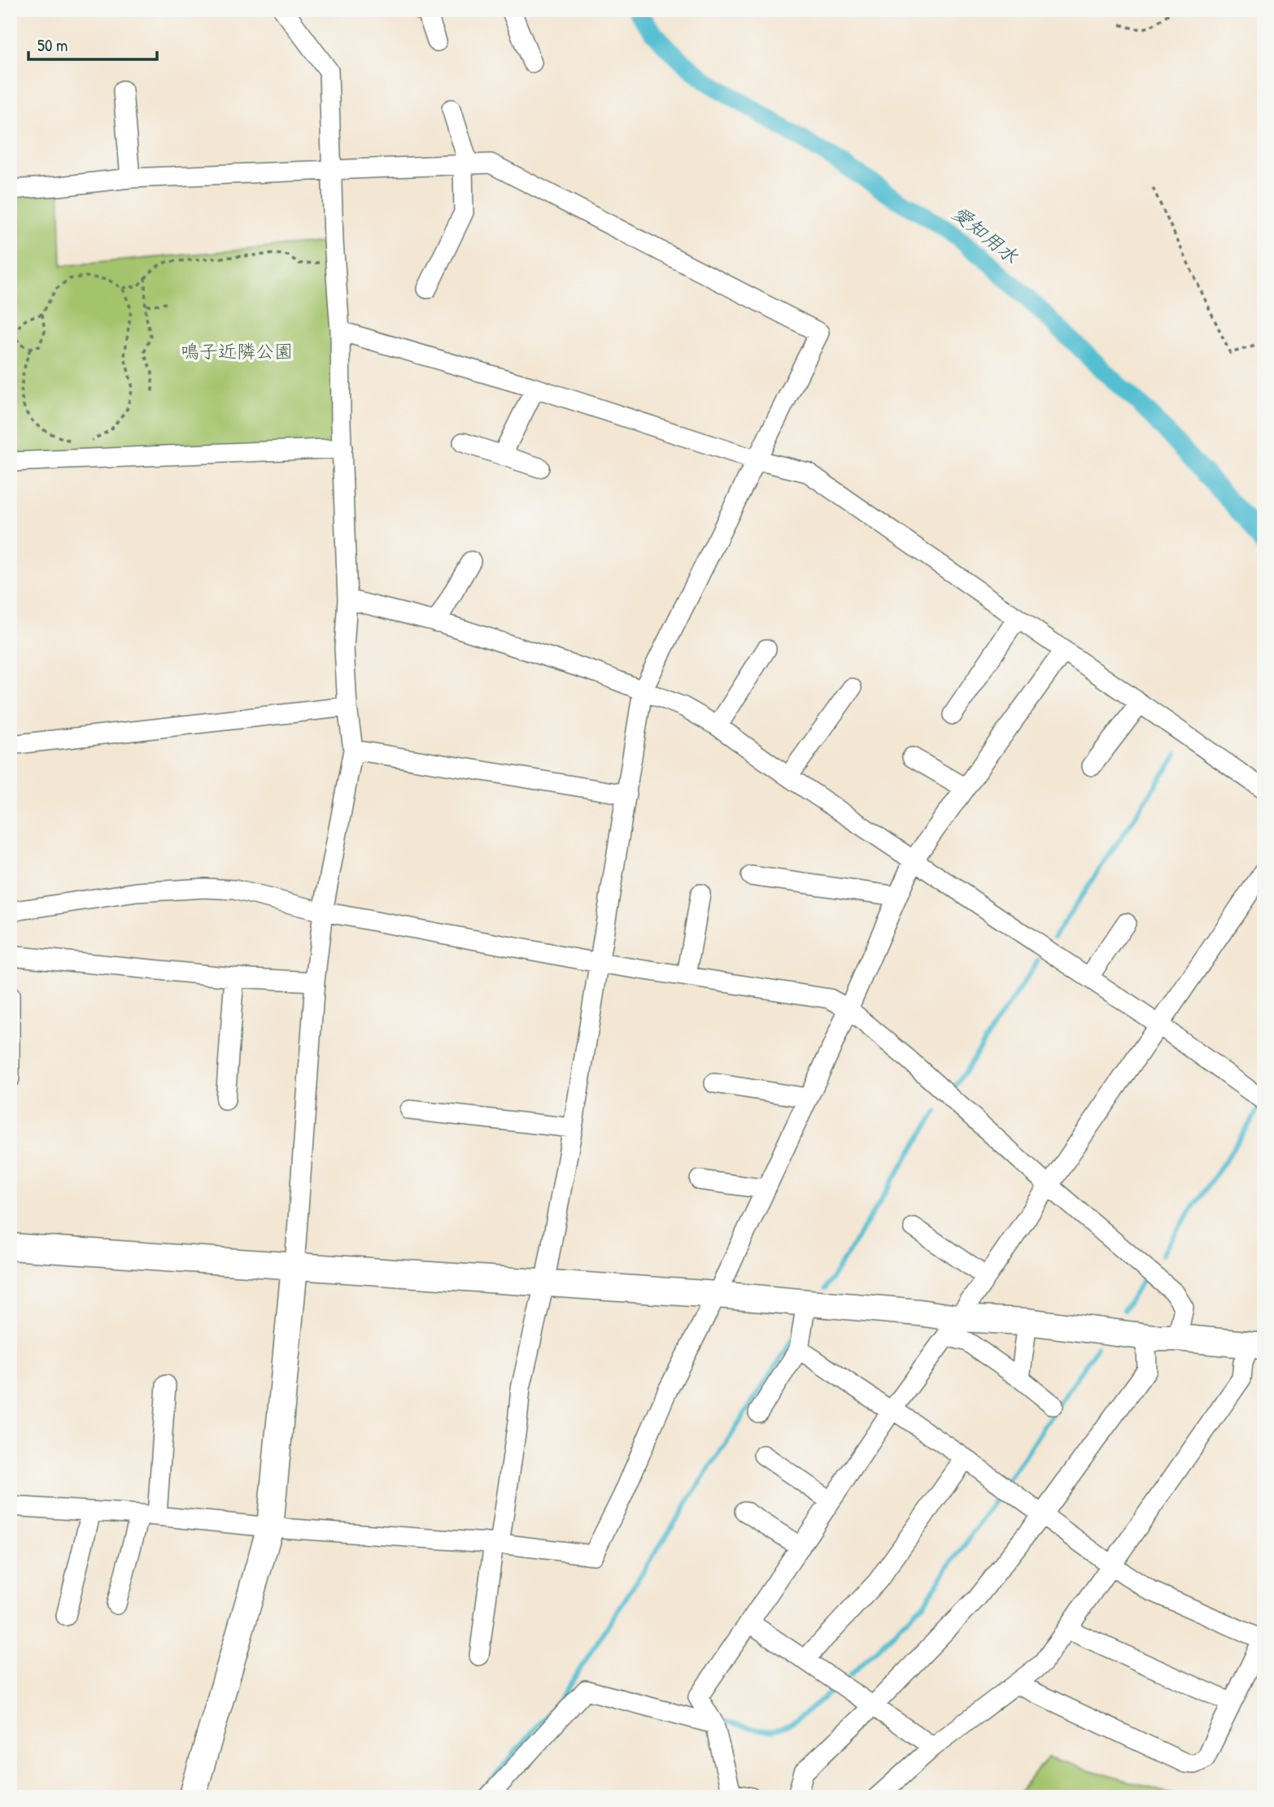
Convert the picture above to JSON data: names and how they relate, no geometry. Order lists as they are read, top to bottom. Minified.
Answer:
{"water":["愛知用水"],"parks":["鳴子近隣公園"],"scale_bar":"50 m"}
